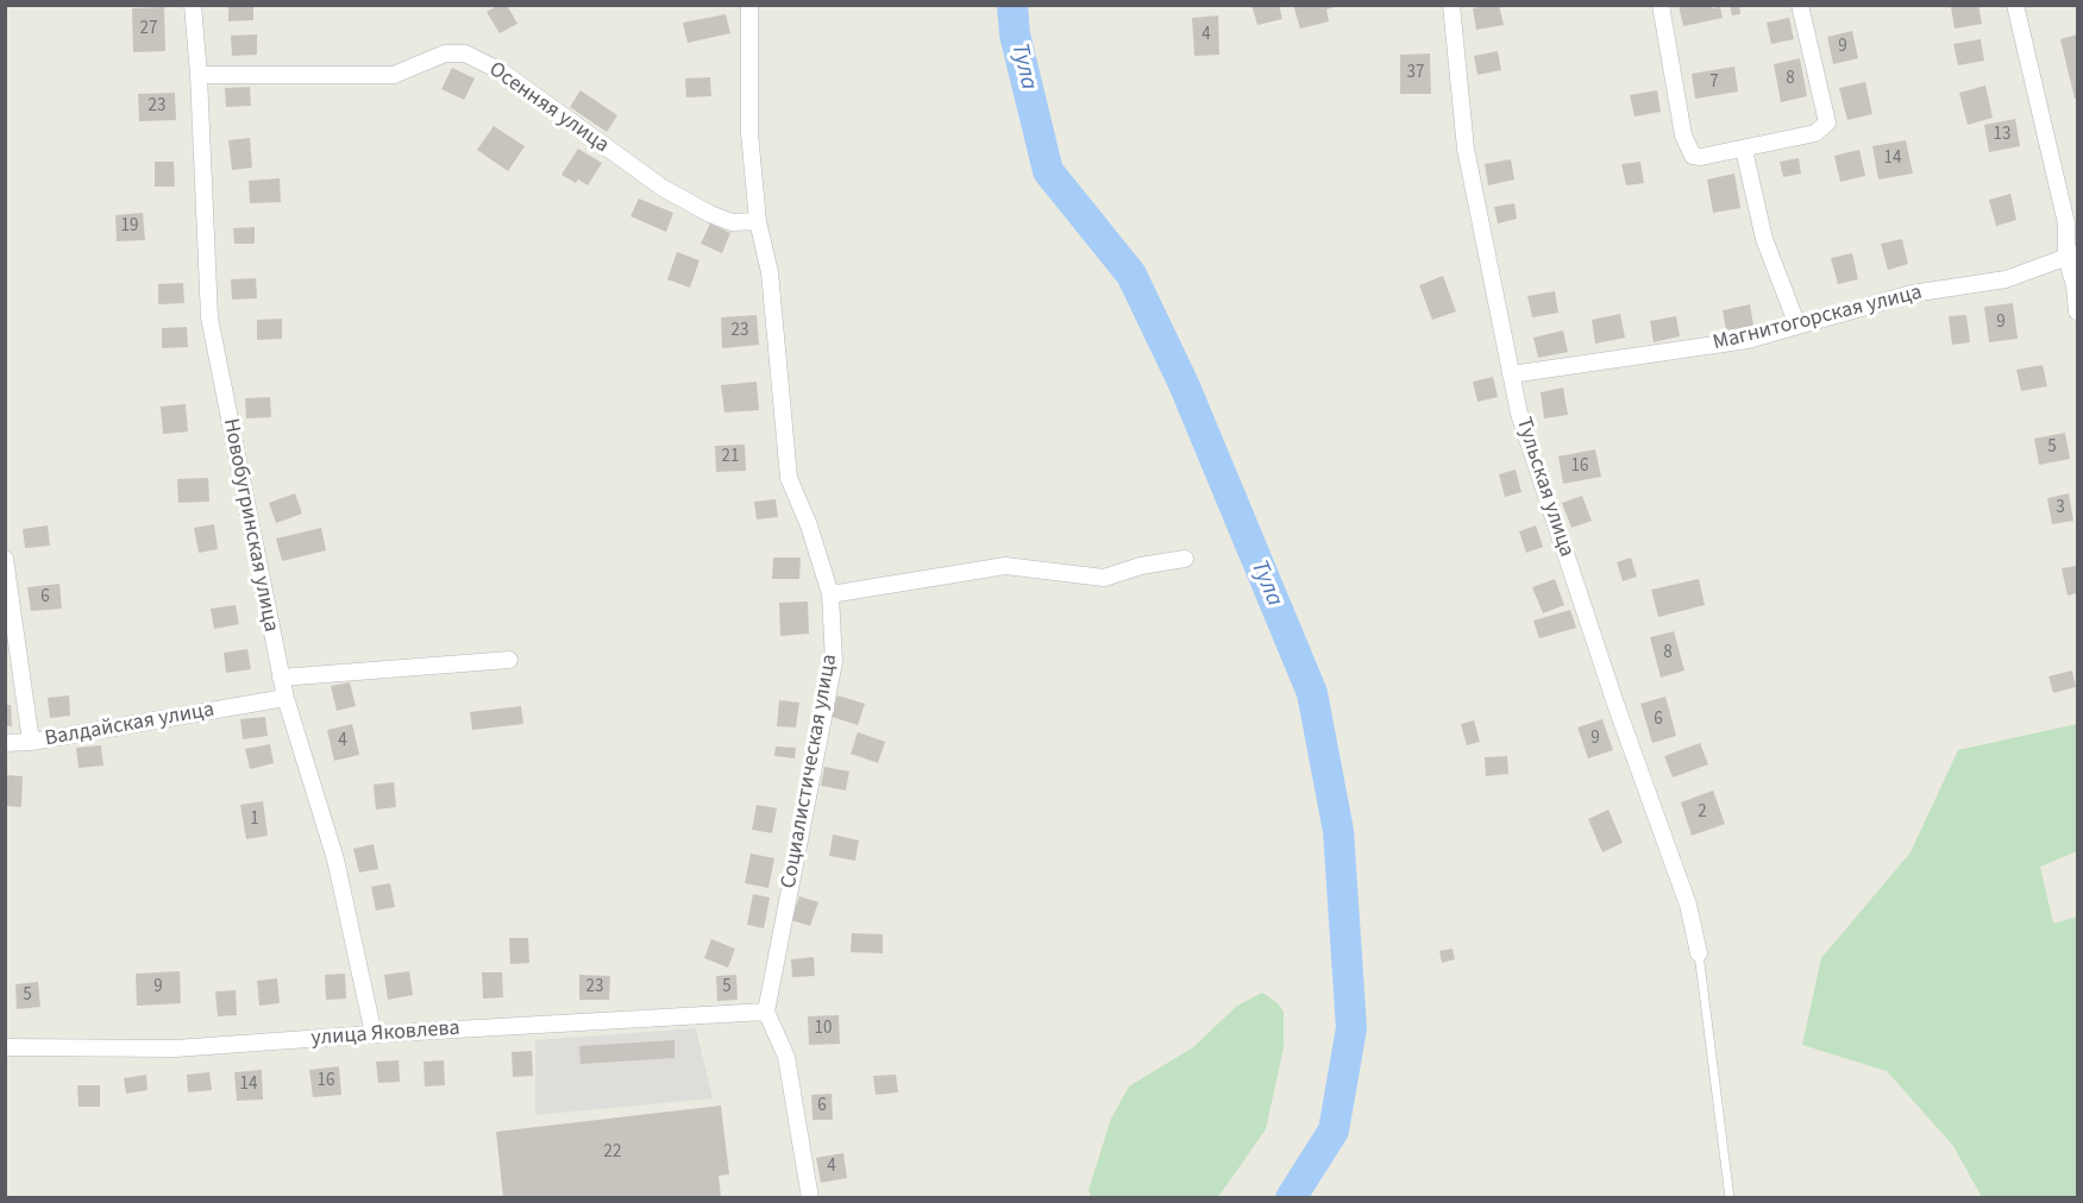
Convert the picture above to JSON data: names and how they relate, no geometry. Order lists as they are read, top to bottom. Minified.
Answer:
{"streets":{"street":["Осенняя улица","Магнитогорская улица","Тульская улица","Новобугринская улица","Валдайская улица","Социалистическая улица","улица Яковлева"]},"crossings":[["Осенняя улица","Новобугринская улица"],["Осенняя улица","Социалистическая улица"],["Магнитогорская улица","Тульская улица"],["Новобугринская улица","Валдайская улица"],["Новобугринская улица","улица Яковлева"],["Социалистическая улица","улица Яковлева"]],"water":["Тула"],"house_numbers":["27","4","9","37","8","7","23","13","14","19","9","23","5","21","16","3","6","8","6","9","4","2","1","9","23","5","5","10","16","14","6","22","4"]}
